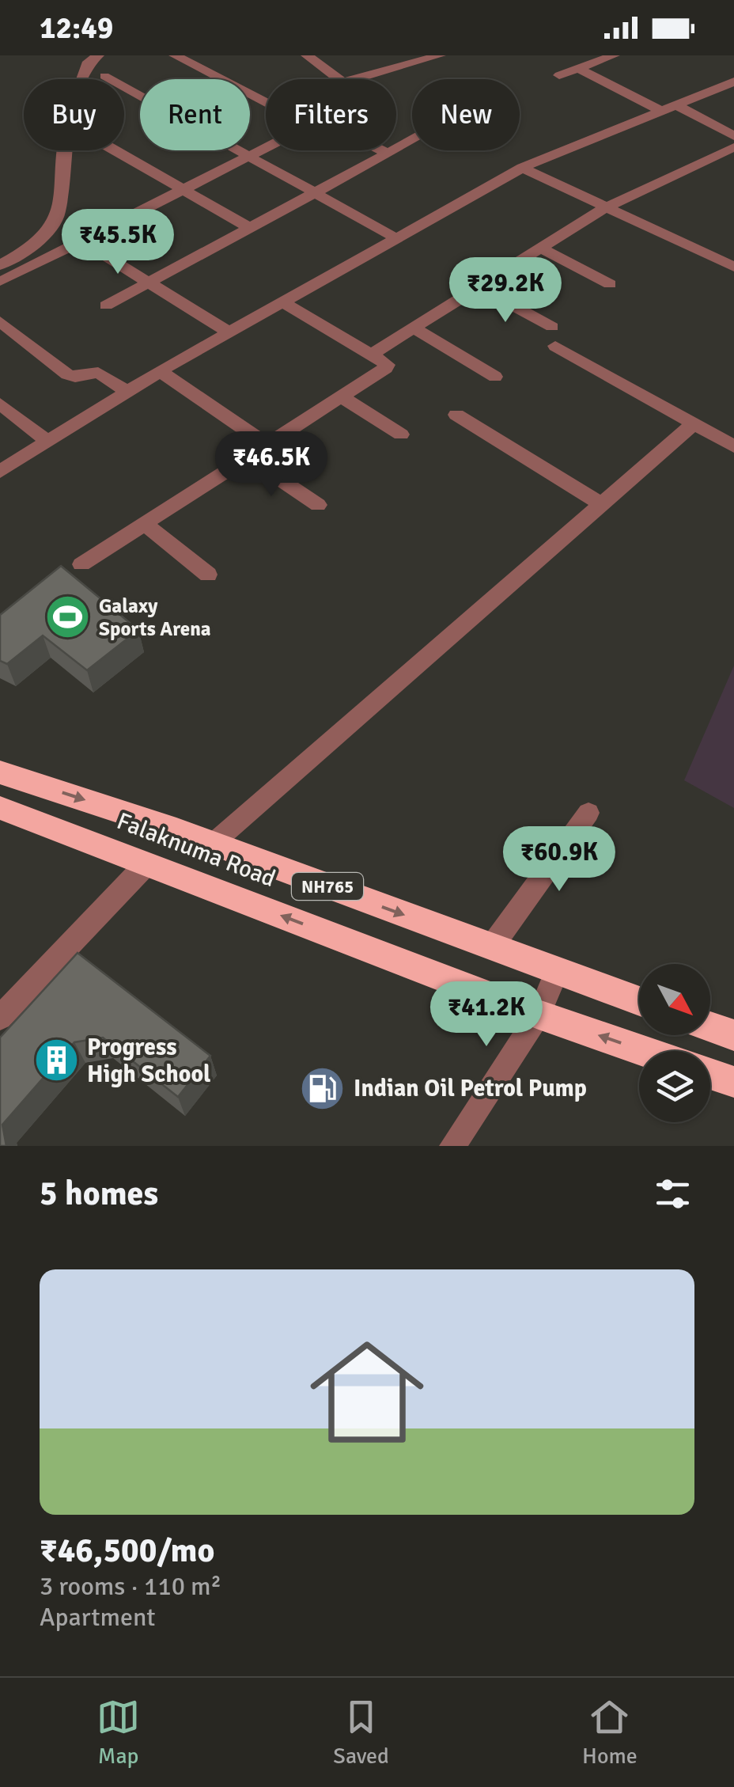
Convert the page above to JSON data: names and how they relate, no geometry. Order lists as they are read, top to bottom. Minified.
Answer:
{"streets":{"highway":["Falaknuma Road","NH765"]},"places":{"sports":["Galaxy Sports Arena"],"building":["Progress High School"],"fuel station":["Indian Oil Petrol Pump"]},"north":"bottom right","page":{"status":"12:49","chip":["Buy","Rent","Filters","New"],"price":["₹45.5K","₹29.2K","₹46.5K","₹60.9K","₹41.2K"],"heading":"5 homes","list":[{"name":"₹46,500/mo","note":"3 rooms · 110 m² · Apartment"}],"tabs":["Map","Saved","Home"]}}
